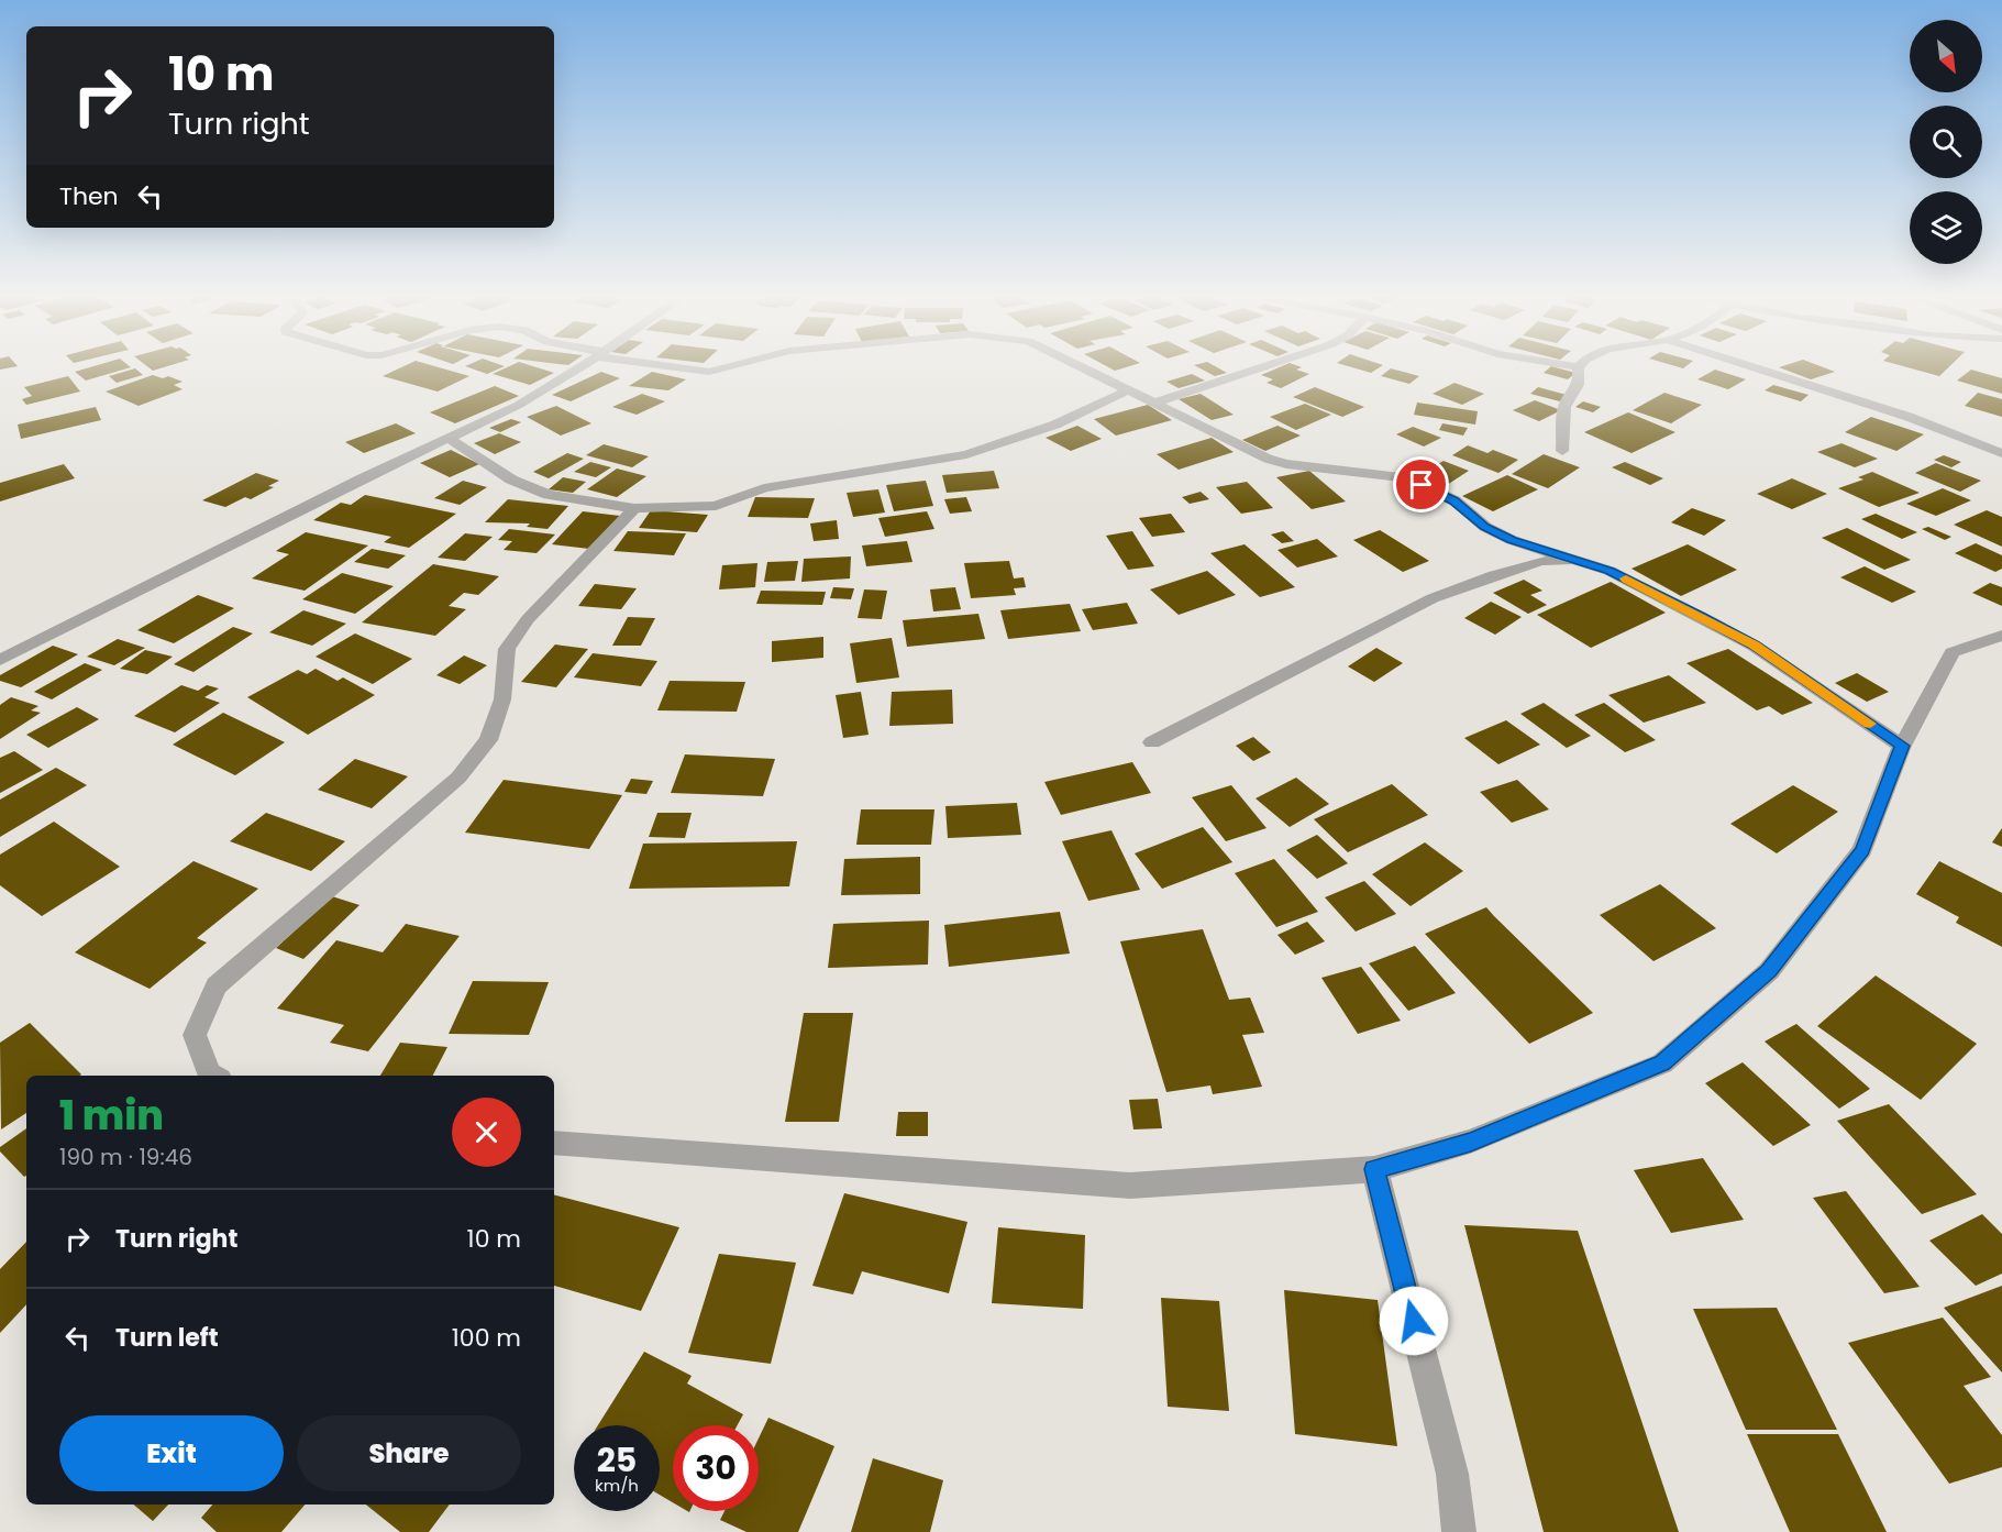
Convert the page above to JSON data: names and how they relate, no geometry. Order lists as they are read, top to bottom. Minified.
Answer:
{"north":"bottom right","page":{"turn":["10 m","Turn right"],"then":"Then","heading":["1 min","190 m · 19:46"],"list":[{"name":"Turn right","value":"10 m"},{"name":"Turn left","value":"100 m"}],"buttons":["Exit","Share"],"speed":"25 km/h","limit":"30"}}
